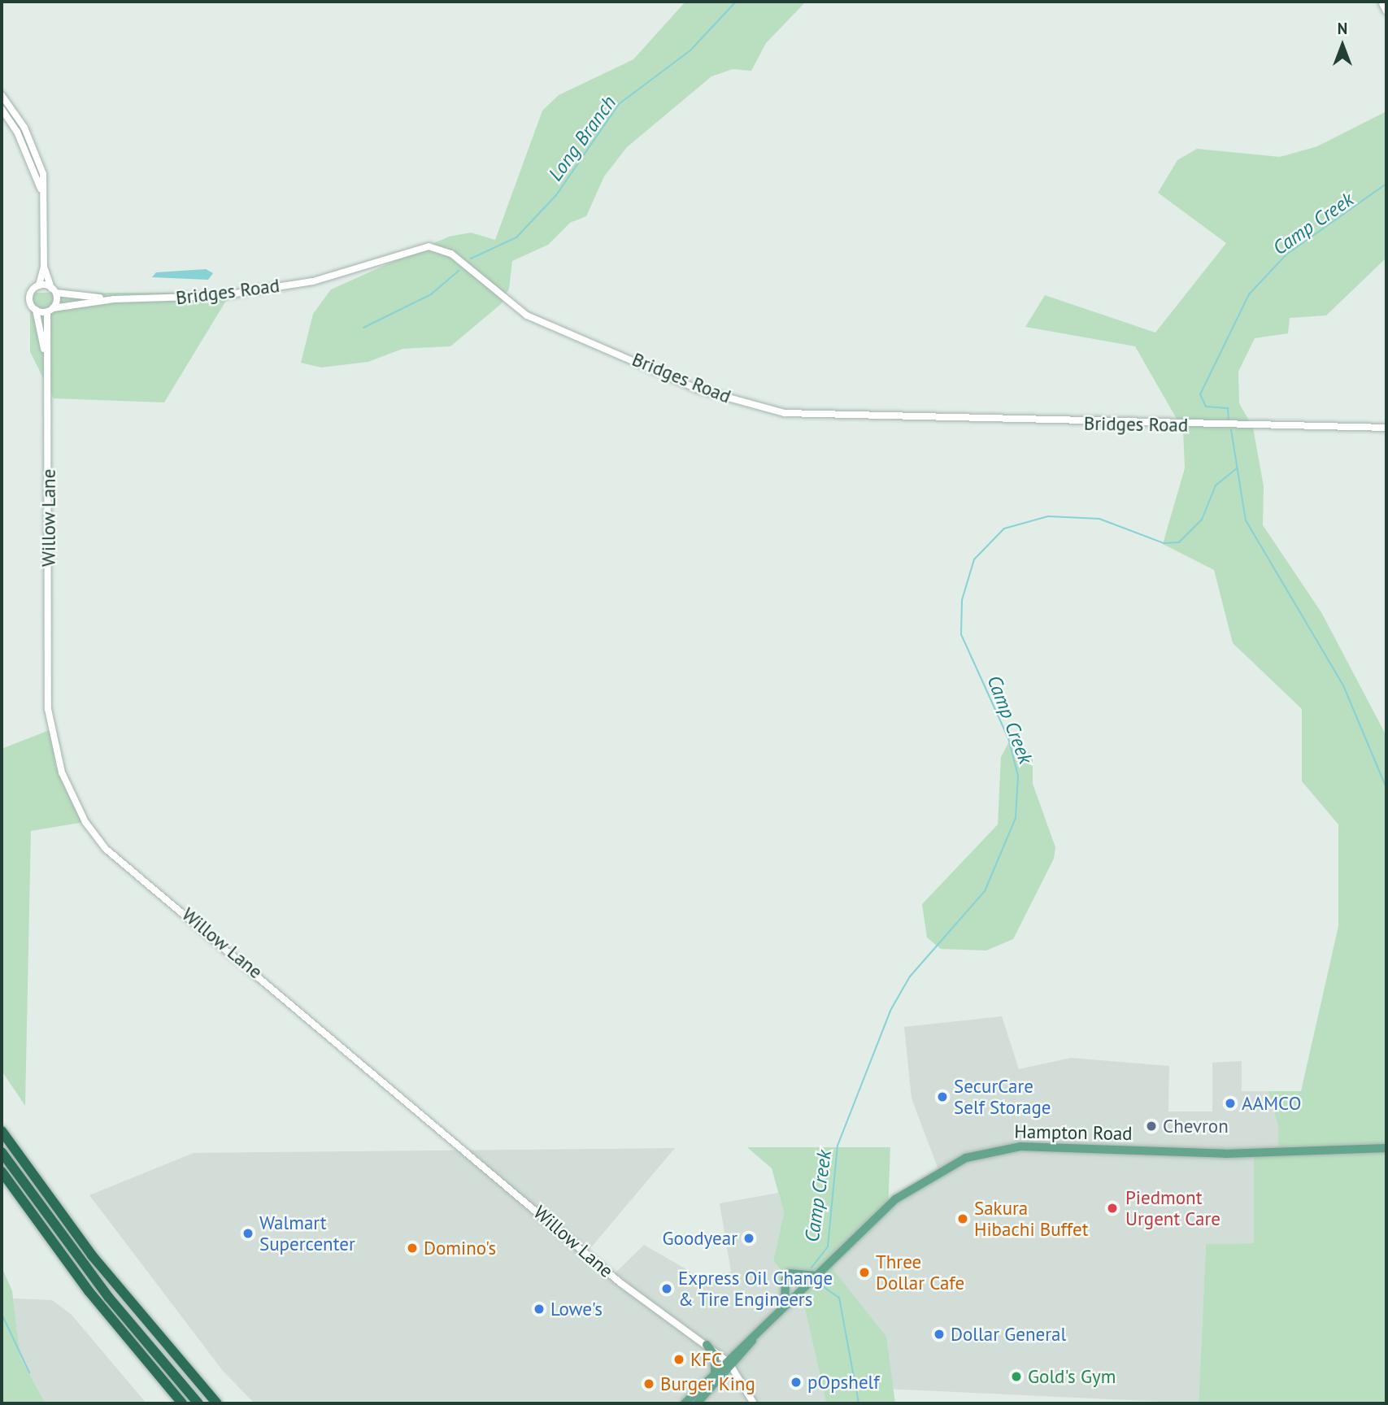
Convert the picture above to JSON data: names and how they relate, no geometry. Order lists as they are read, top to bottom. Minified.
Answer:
{"streets":{"main road":["Hampton Road"],"street":["Bridges Road","Willow Lane"]},"crossings":[["Bridges Road","Willow Lane"],["Willow Lane","Hampton Road"]],"water":["Long Branch","Camp Creek"],"places":["SecurCare Self Storage","AAMCO","Chevron","Piedmont Urgent Care","Sakura Hibachi Buffet","Walmart Supercenter","Goodyear","Domino's","Three Dollar Cafe","Express Oil Change & Tire Engineers","Lowe's","Dollar General","KFC","Gold's Gym","pOpshelf","Burger King"],"north":"top"}
